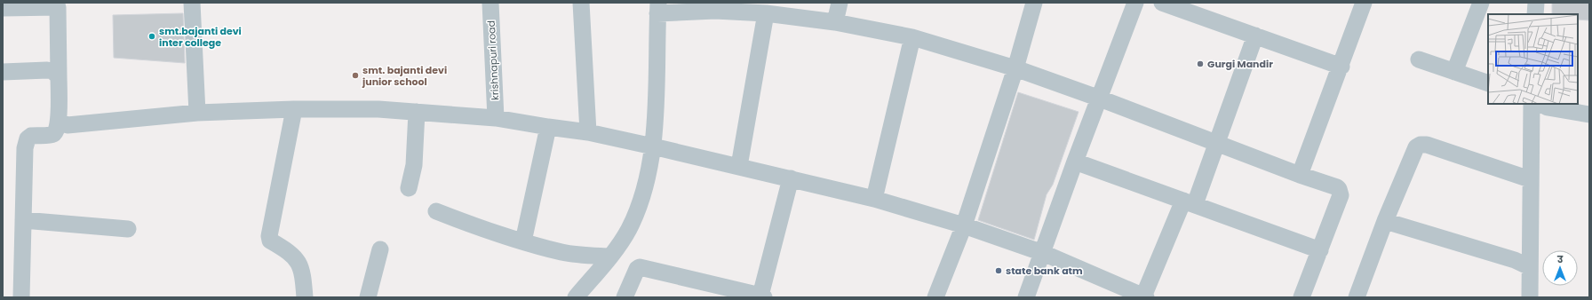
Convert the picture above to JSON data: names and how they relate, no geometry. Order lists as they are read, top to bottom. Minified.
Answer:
{"streets":{"street":["krishnapuri road"]},"places":["smt.bajanti devi inter college","Gurgi Mandir","smt. bajanti devi junior school","state bank atm"],"north":"top"}
